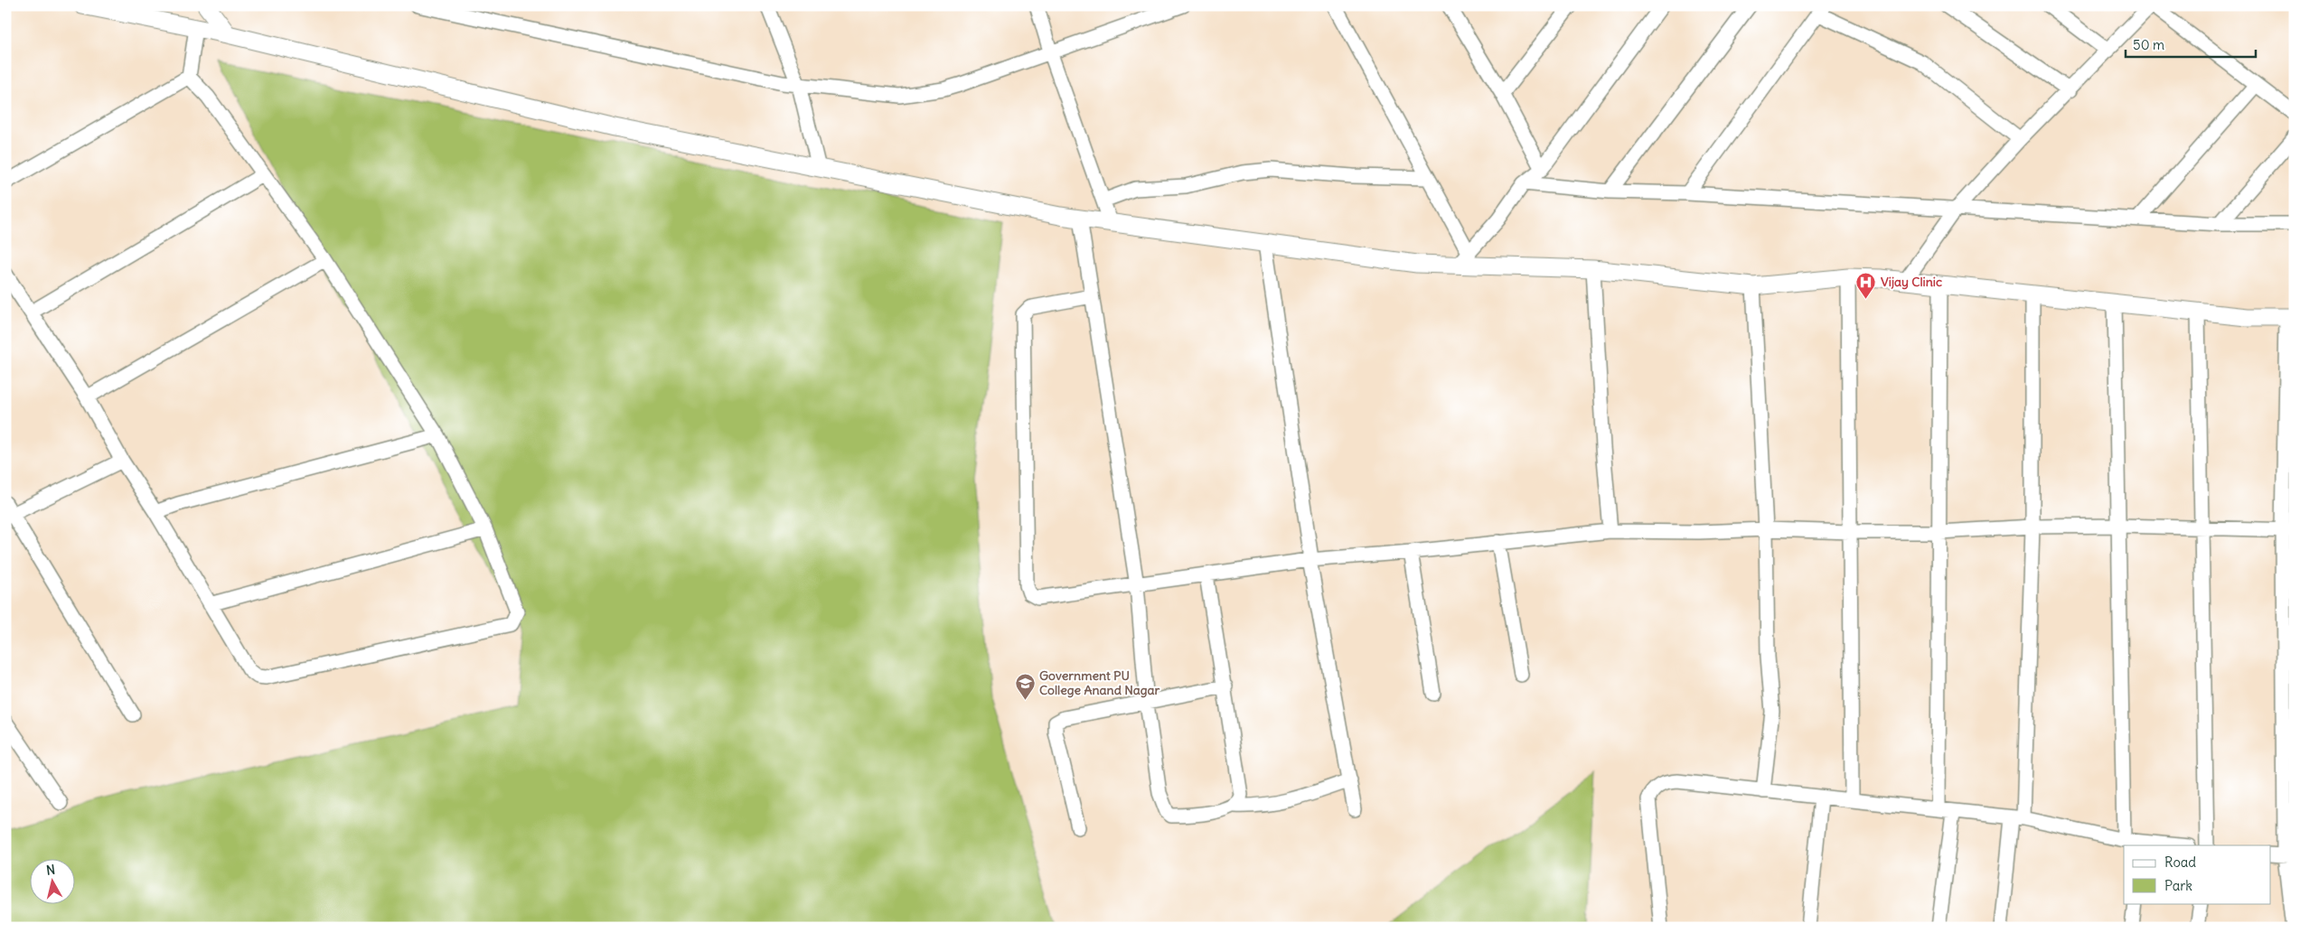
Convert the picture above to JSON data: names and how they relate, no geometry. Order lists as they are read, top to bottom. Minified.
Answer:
{"places":{"hospital":["Vijay Clinic"],"school or university":["Government PU College Anand Nagar"]},"legend":["Road","Park"],"scale_bar":"50 m","north":"top"}
